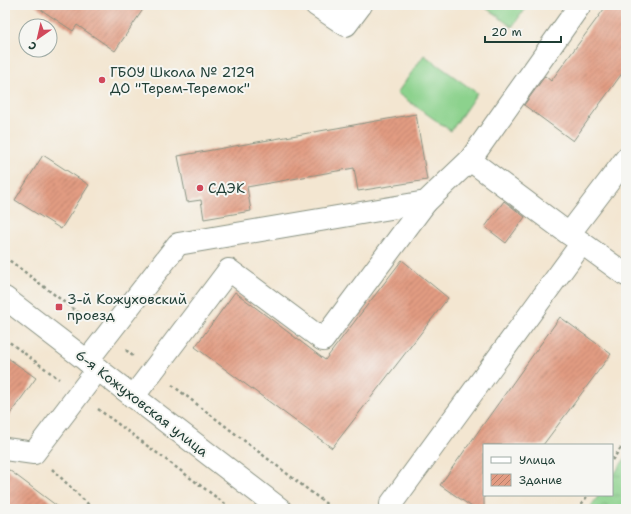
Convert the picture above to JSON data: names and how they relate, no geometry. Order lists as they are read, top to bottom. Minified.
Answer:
{"streets":{"street":["6-я Кожуховская улица"]},"places":{"other":["ГБОУ Школа № 2129 ДО \"Терем-Теремок\"","СДЭК"],"transit":["3-й Кожуховский проезд"]},"legend":["Улица","Здание"],"scale_bar":"20 m","north":"bottom left"}
